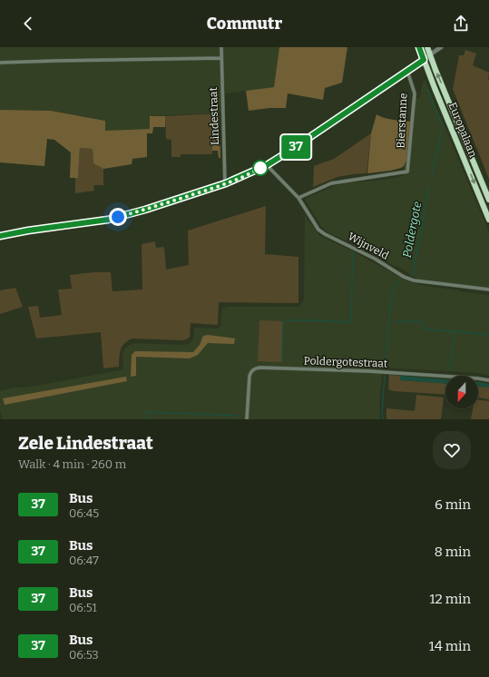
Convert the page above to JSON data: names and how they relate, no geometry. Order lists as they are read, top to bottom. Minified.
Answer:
{"streets":{"highway":["Europalaan"],"street":["Lindestraat","Bierstanne","Wijnveld","Poldergotestraat"]},"crossings":[["Bierstanne","Wijnveld"]],"water":["Poldergote"],"lines":["bus line 37"],"north":"bottom","page":{"header":"Commutr","on_map":"37","heading":["Zele Lindestraat","Walk · 4 min · 260 m"],"list":[{"mark":"37","name":"Bus","note":"06:45","value":"6 min"},{"mark":"37","name":"Bus","note":"06:47","value":"8 min"},{"mark":"37","name":"Bus","note":"06:51","value":"12 min"},{"mark":"37","name":"Bus","note":"06:53","value":"14 min"}]}}
